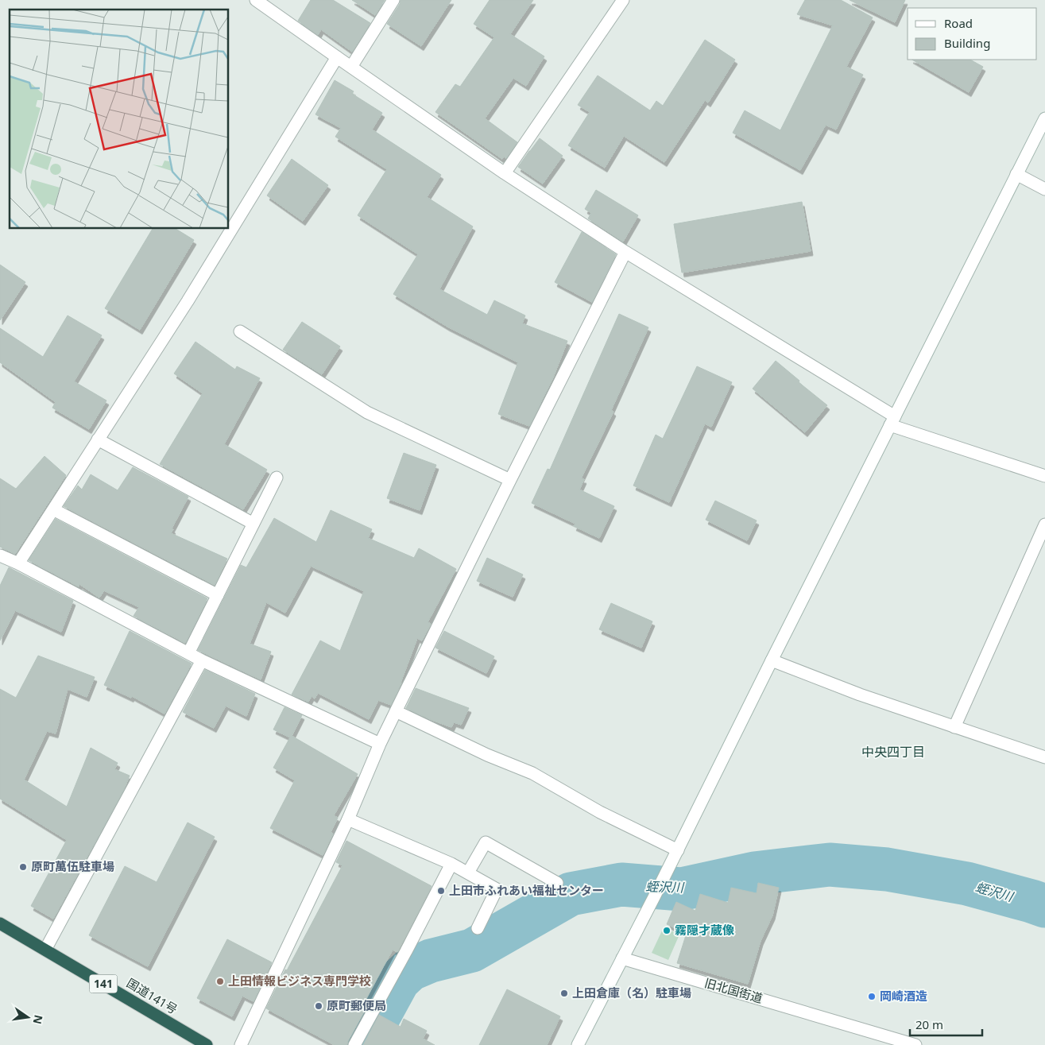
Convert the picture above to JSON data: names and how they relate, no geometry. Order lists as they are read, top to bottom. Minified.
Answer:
{"streets":{"highway":["141","国道141号"],"street":["旧北国街道"]},"districts":["中央四丁目"],"water":["蛭沢川"],"places":["原町萬伍駐車場","上田市ふれあい福祉センター","霧隠才蔵像","上田情報ビジネス専門学校","上田倉庫（名）駐車場","岡崎酒造","原町郵便局"],"legend":["Road","Building"],"scale_bar":"20 m","north":"right"}
